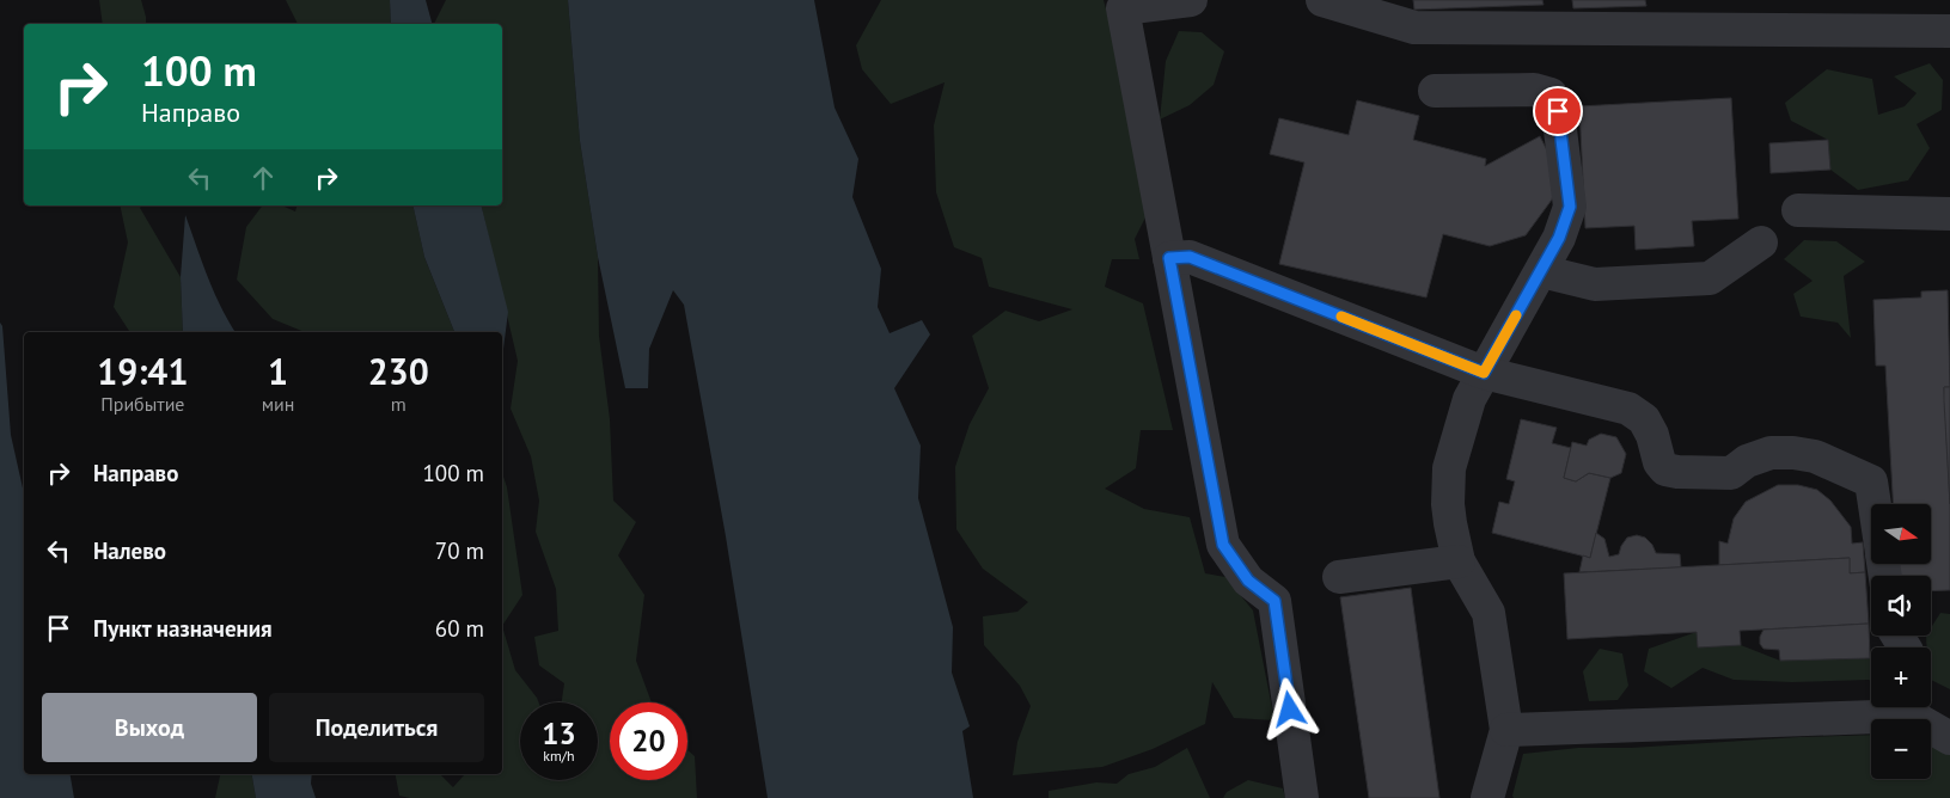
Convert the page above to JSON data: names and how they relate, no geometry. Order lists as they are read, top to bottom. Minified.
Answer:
{"north":"right","page":{"turn":["100 m","Направо"],"eta":["19:41","Прибытие","1","мин","230","m"],"list":[{"name":"Направо","value":"100 m"},{"name":"Налево","value":"70 m"},{"name":"Пункт назначения","value":"60 m"}],"map_buttons":["+","−"],"buttons":["Выход","Поделиться"],"speed":"13 km/h","limit":"20"}}
